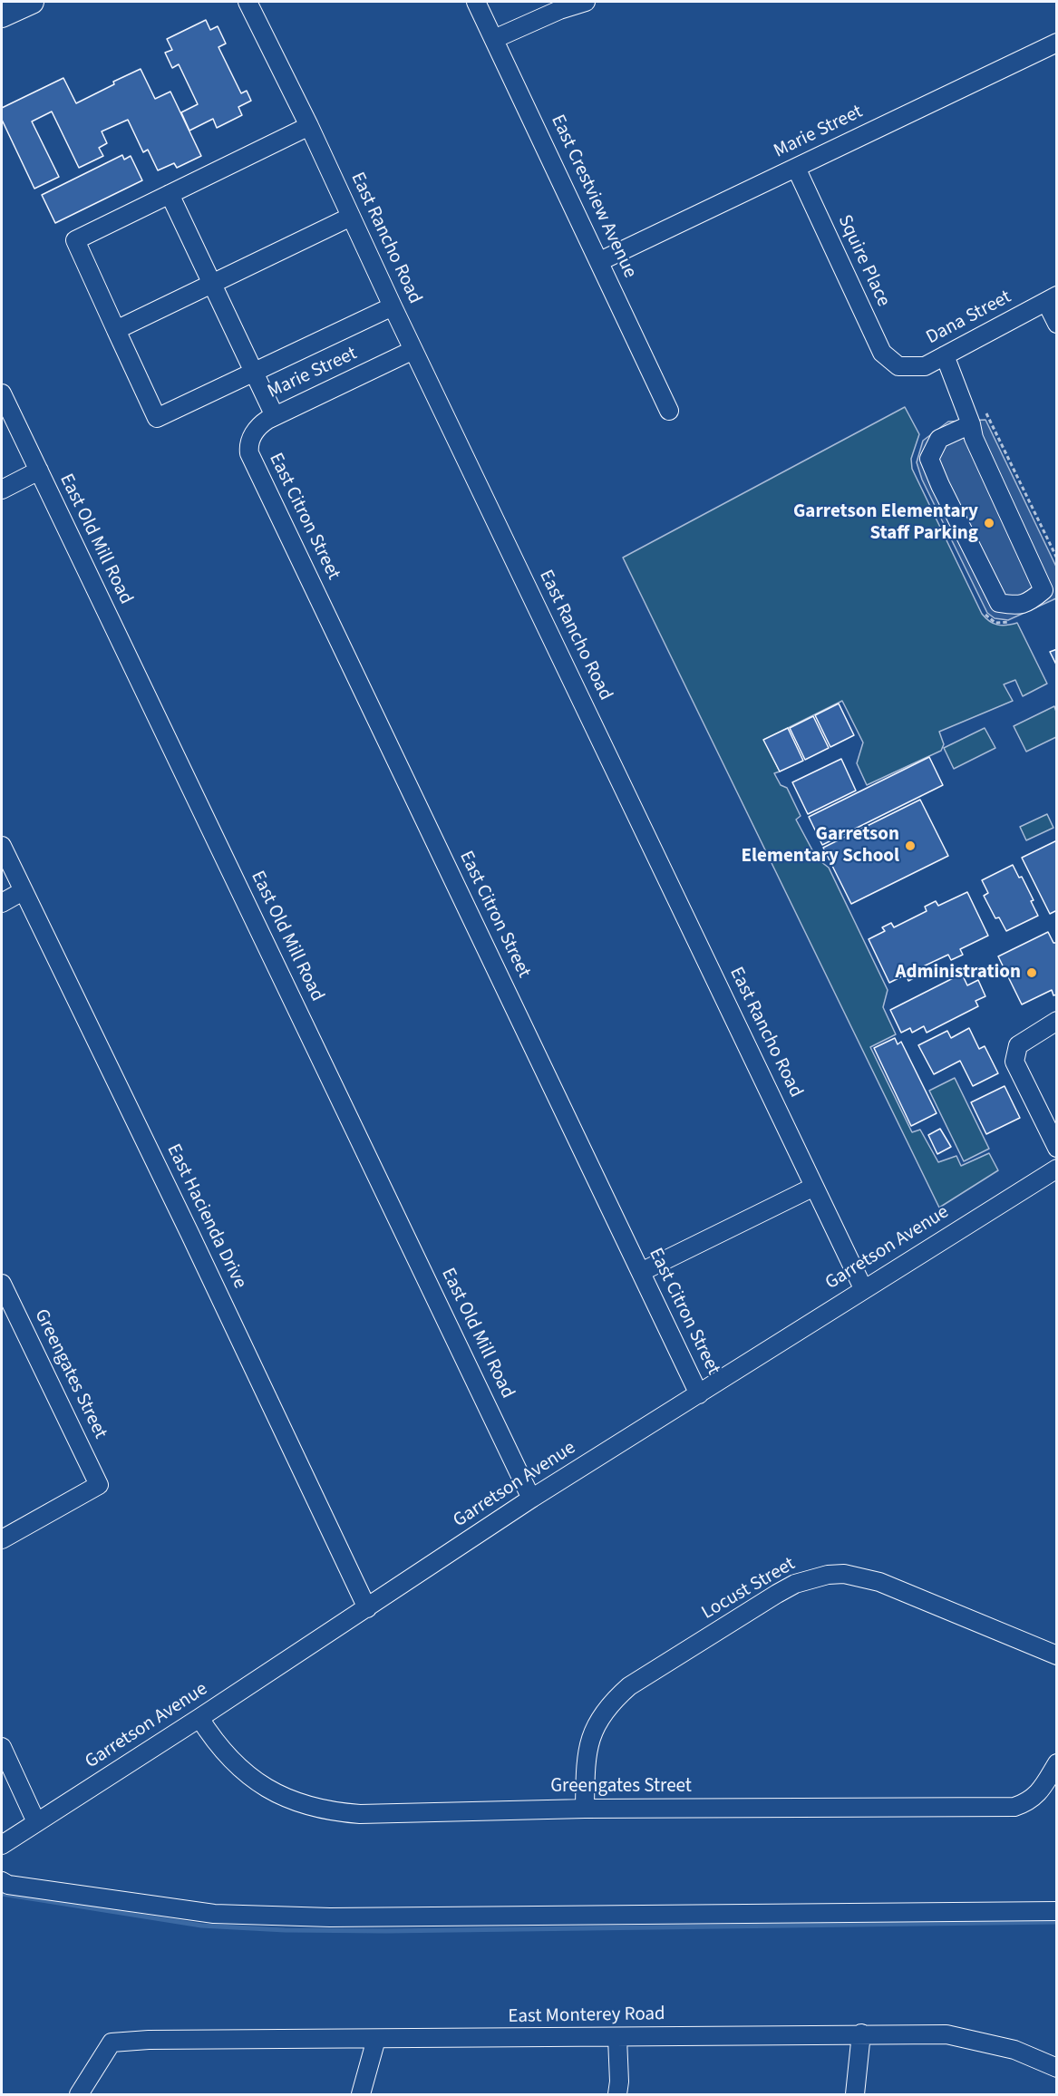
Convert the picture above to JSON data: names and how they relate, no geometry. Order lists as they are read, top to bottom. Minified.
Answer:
{"streets":{"street":["Marie Street","East Crestview Avenue","East Rancho Road","Squire Place","Dana Street","East Citron Street","East Old Mill Road","East Hacienda Drive","Garretson Avenue","Greengates Street","Locust Street","East Monterey Road"]},"crossings":[["Marie Street","East Crestview Avenue"],["Marie Street","East Rancho Road"],["Marie Street","Squire Place"],["Marie Street","East Citron Street"],["East Rancho Road","Garretson Avenue"],["Squire Place","Dana Street"],["East Citron Street","Garretson Avenue"],["East Old Mill Road","Garretson Avenue"],["East Hacienda Drive","Garretson Avenue"],["Garretson Avenue","Greengates Street"],["Greengates Street","Locust Street"]],"places":["Garretson Elementary Staff Parking","Garretson Elementary School","Administration"]}
